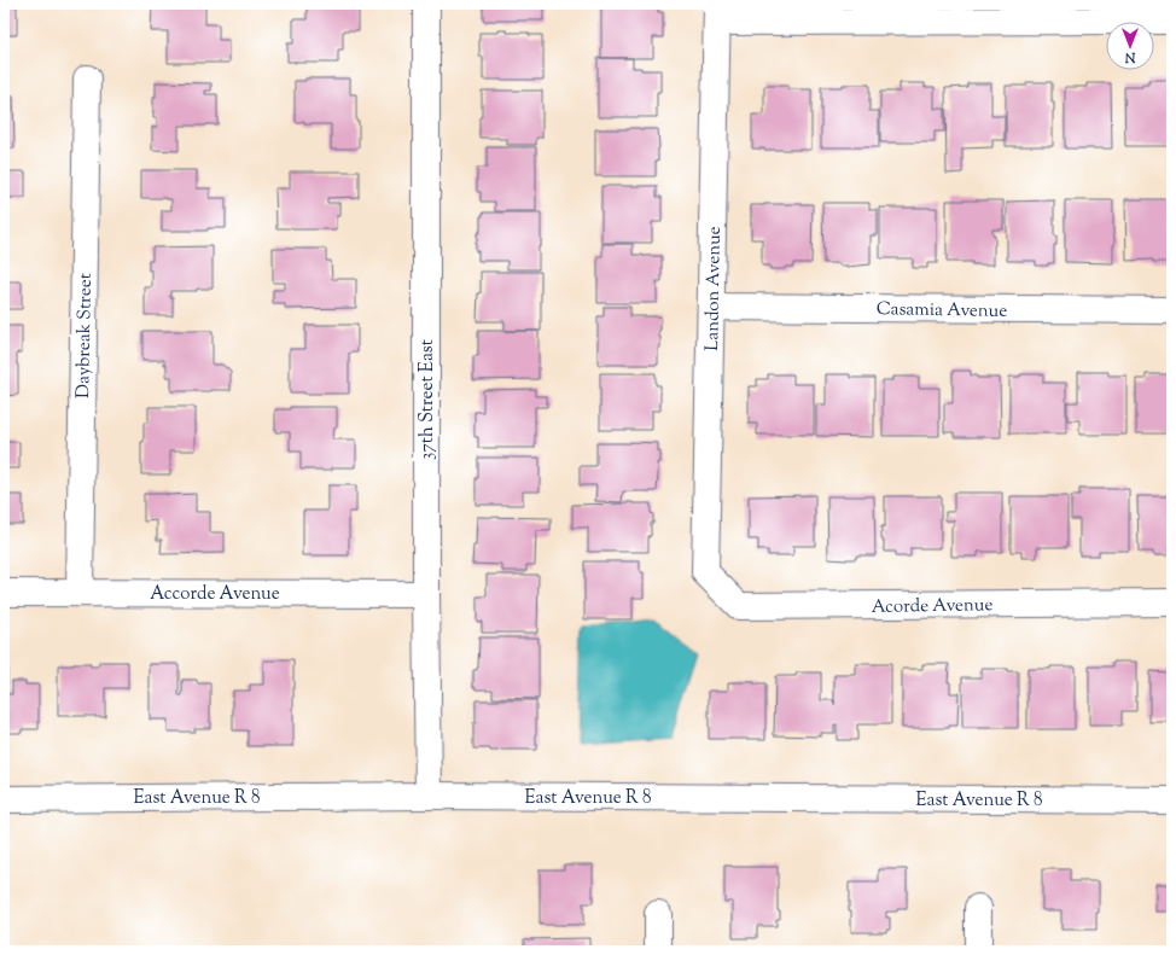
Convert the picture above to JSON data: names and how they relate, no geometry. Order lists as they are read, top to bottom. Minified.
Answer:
{"streets":{"street":["Landon Avenue","Casamia Avenue","Daybreak Street","37th Street East","Accorde Avenue","Acorde Avenue","East Avenue R 8"]},"crossings":[["Landon Avenue","Casamia Avenue"],["Landon Avenue","Acorde Avenue"],["Daybreak Street","Accorde Avenue"],["37th Street East","Accorde Avenue"],["37th Street East","East Avenue R 8"]],"north":"bottom"}
